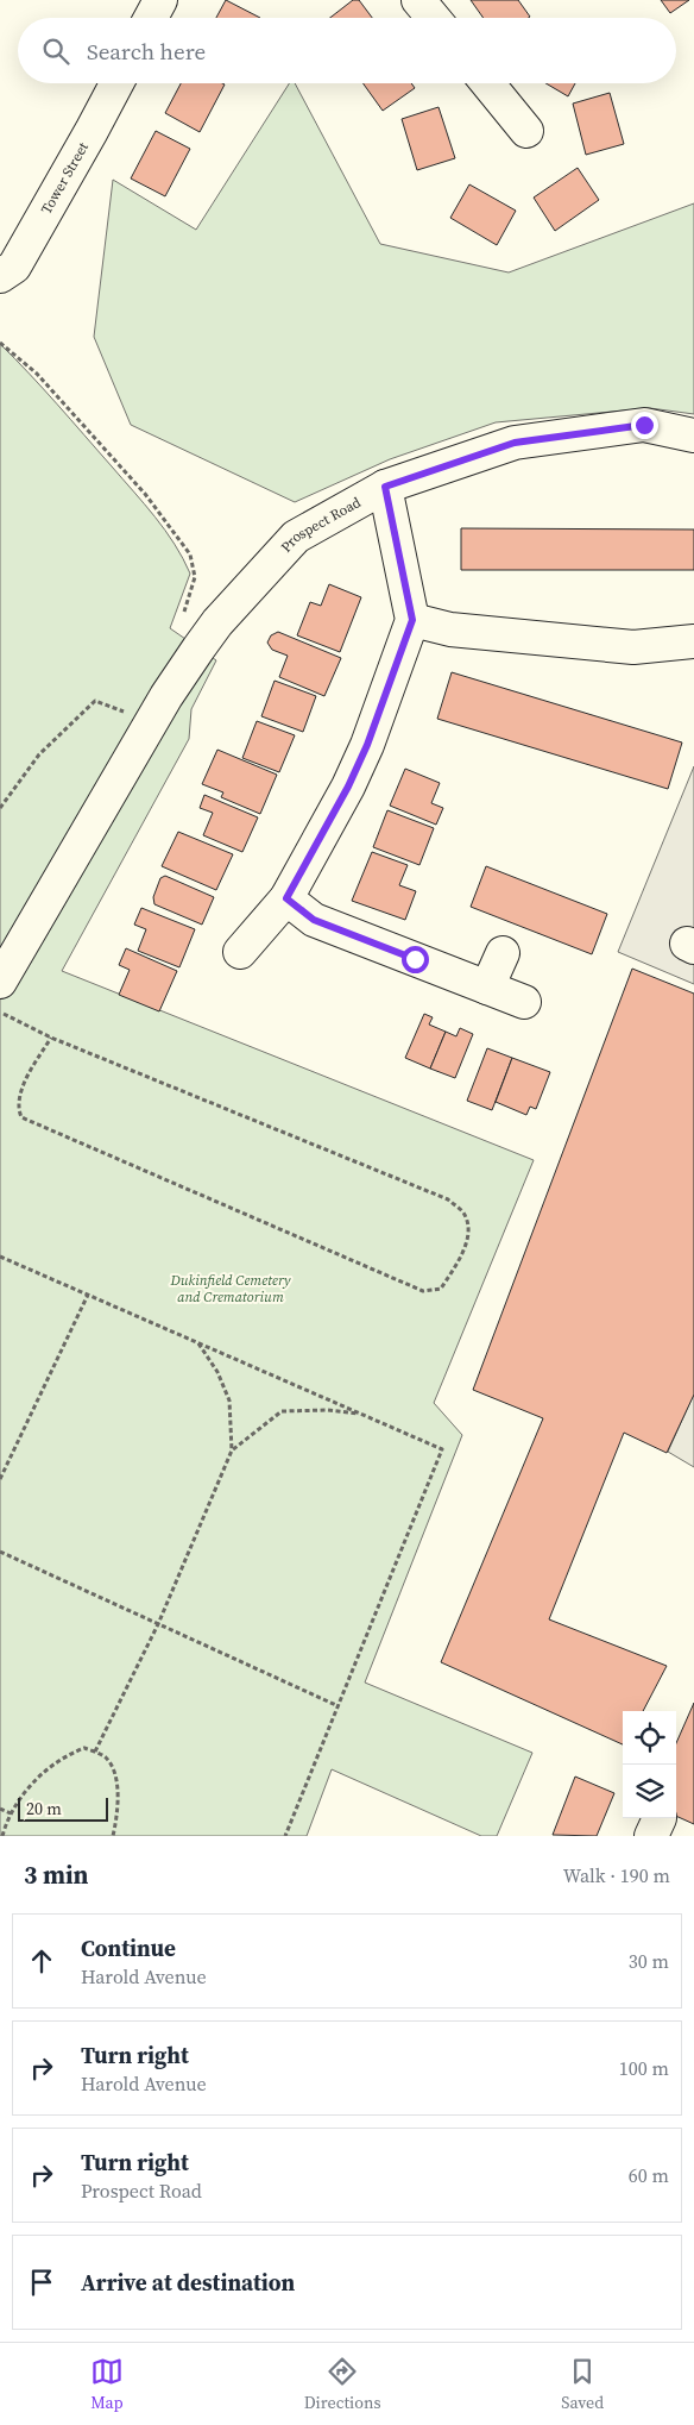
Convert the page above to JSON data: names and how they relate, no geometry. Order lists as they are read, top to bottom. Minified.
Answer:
{"streets":{"street":["Tower Street","Prospect Road"]},"parks":["Dukinfield Cemetery and Crematorium"],"scale_bar":"20 m","page":{"search":"Search here","scale":"20 m","heading":["3 min","Walk · 190 m"],"list":[["Continue","Harold Avenue","30 m"],["Turn right","Harold Avenue","100 m"],["Turn right","Prospect Road","60 m"],"Arrive at destination"],"nav":["Map","Directions","Saved"]}}
